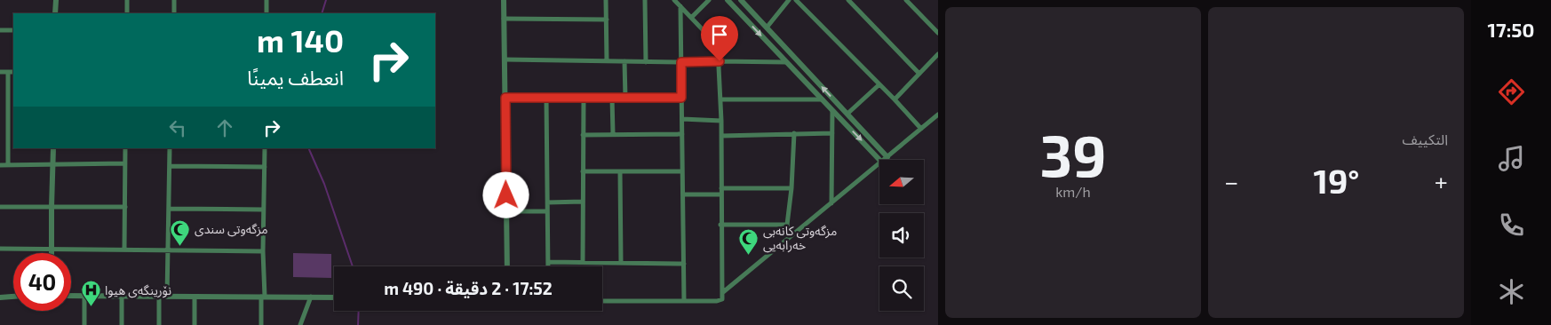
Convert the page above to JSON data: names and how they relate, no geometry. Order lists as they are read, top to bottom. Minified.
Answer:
{"places":{"mosque":["مزگەوتی سندی","مزگەوتی کانەبی خەرابەیی"],"hospital":["نۆرینگەی هیوا"]},"north":"left","page":{"tabs":"17:50","tile":["التكييف",["39","km/h"]],"turn":["140 m","انعطف يمينًا"],"heat":["−","19°","+"],"limit":"40","trip":"17:52 · 2 دقيقة · 490 m"}}
